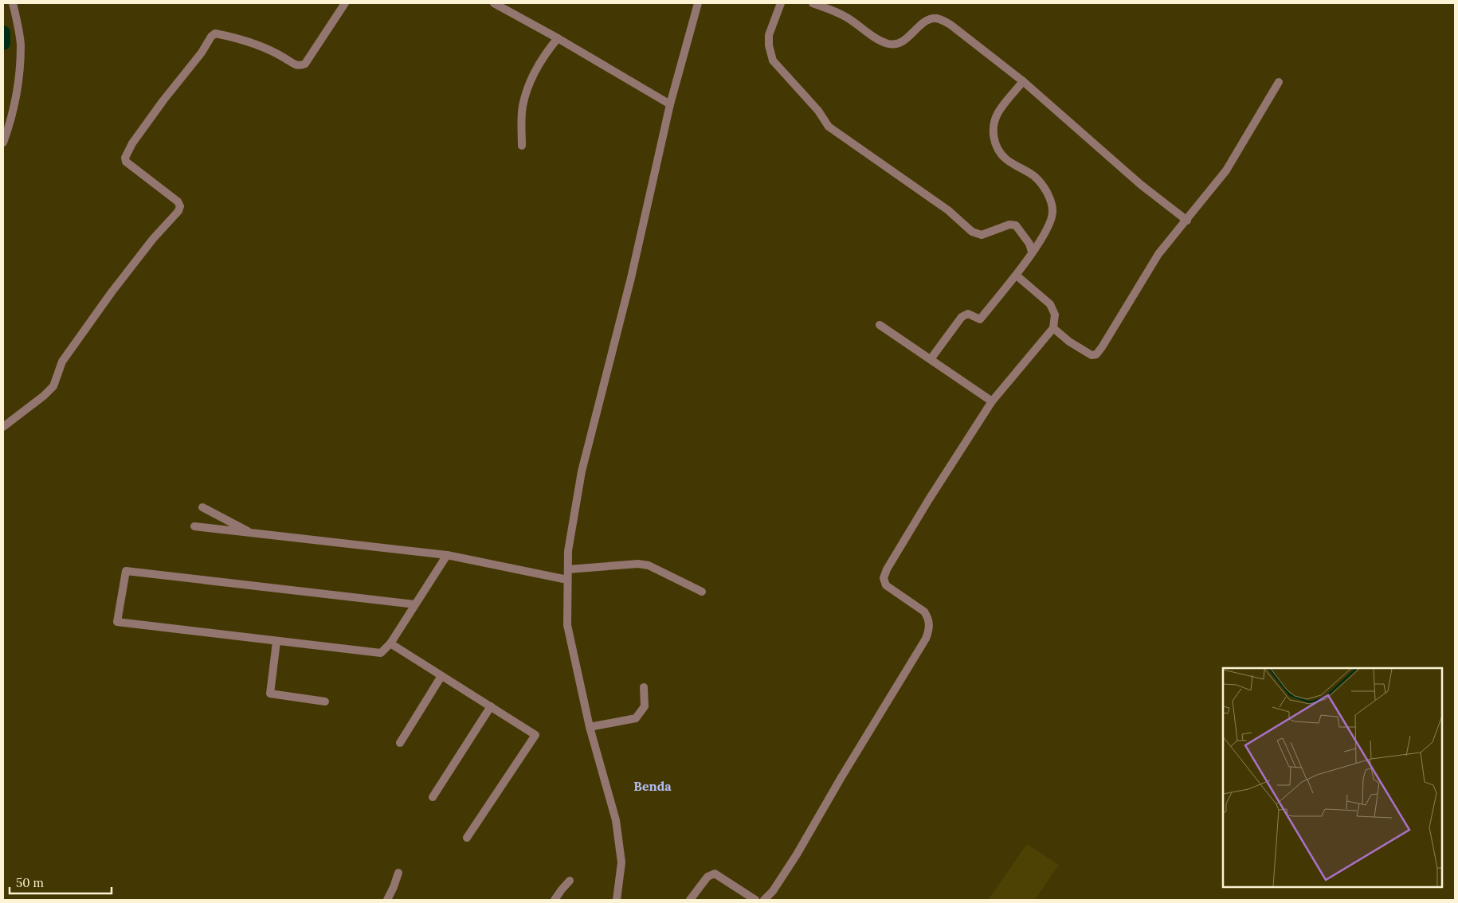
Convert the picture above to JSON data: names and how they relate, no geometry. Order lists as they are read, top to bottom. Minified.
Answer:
{"districts":["Benda"],"scale_bar":"50 m"}
